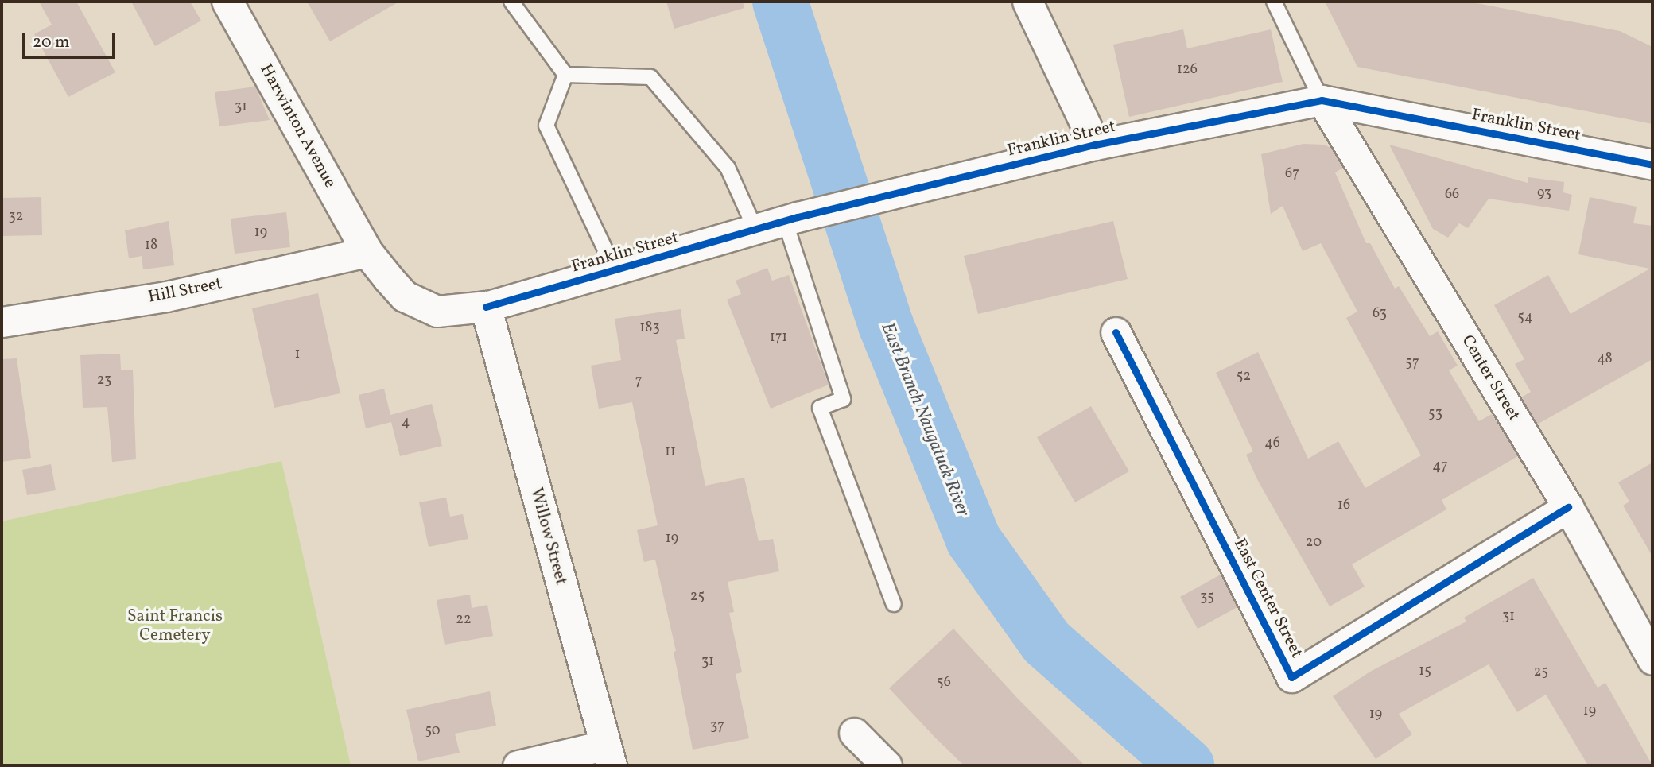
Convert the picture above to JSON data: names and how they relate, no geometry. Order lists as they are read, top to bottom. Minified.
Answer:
{"streets":{"main road":["Franklin Street","Harwinton Avenue","Willow Street"],"street":["Hill Street","Center Street","East Center Street"]},"crossings":[["Franklin Street","Harwinton Avenue"],["Franklin Street","Hill Street"],["Franklin Street","Center Street"],["Franklin Street","Willow Street"],["Harwinton Avenue","Hill Street"],["Center Street","East Center Street"]],"water":["East Branch Naugatuck River"],"parks":["Saint Francis Cemetery"],"house_numbers":["126","31","67","93","66","32","19","18","63","54","183","171","1","48","57","52","23","7","53","4","46","11","47","16","19","20","25","35","31","22","31","15","25","56","19","19","37","50"],"scale_bar":"20 m"}
